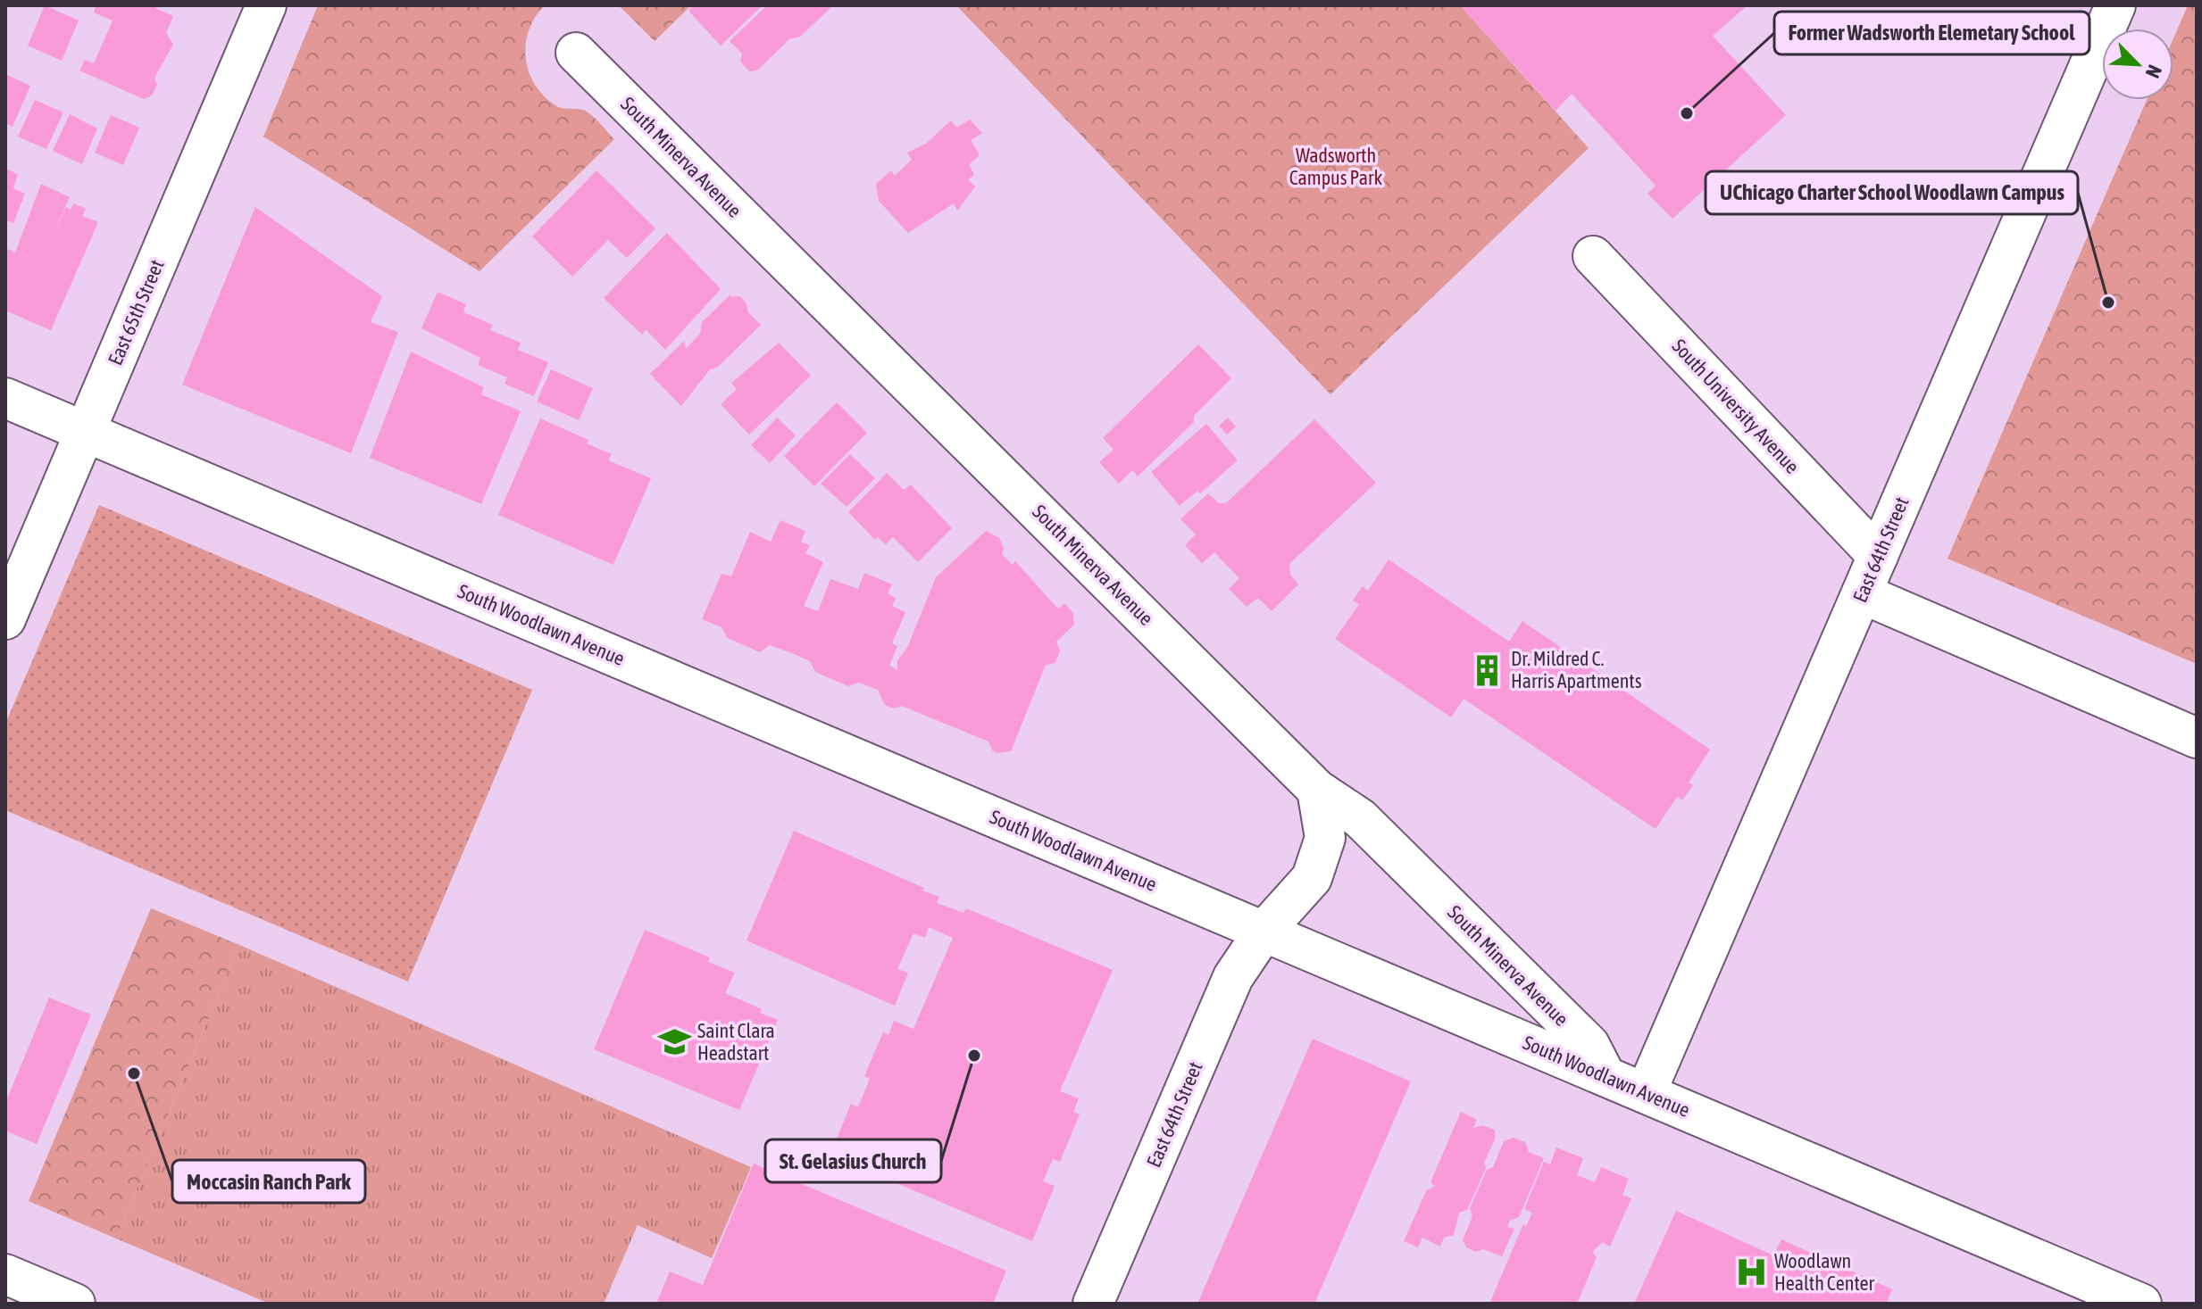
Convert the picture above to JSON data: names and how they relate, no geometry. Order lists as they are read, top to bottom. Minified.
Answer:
{"streets":{"street":["South Minerva Avenue","East 65th Street","South University Avenue","East 64th Street","South Woodlawn Avenue"]},"crossings":[["South Minerva Avenue","East 64th Street"],["South Minerva Avenue","South Woodlawn Avenue"],["East 65th Street","South Woodlawn Avenue"],["South University Avenue","East 64th Street"],["East 64th Street","South Woodlawn Avenue"]],"parks":["Wadsworth Campus Park"],"places":{"other":["Former Wadsworth Elemetary School","UChicago Charter School Woodlawn Campus","St. Gelasius Church","Moccasin Ranch Park"],"building":["Dr. Mildred C. Harris Apartments"],"school or university":["Saint Clara Headstart"],"hospital":["Woodlawn Health Center"]},"north":"bottom right"}
